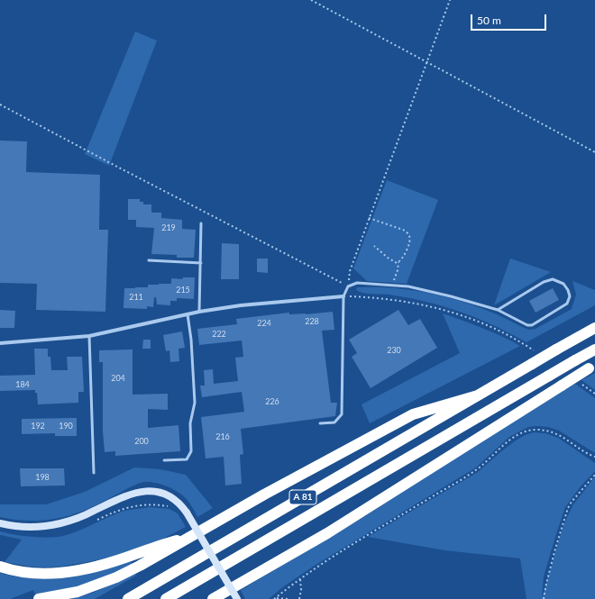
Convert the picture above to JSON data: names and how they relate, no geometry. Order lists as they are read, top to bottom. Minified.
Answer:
{"streets":{"highway":["A 81"]},"house_numbers":["219","215","211","228","224","222","230","204","184","226","192","190","216","200","198"],"scale_bar":"50 m"}
